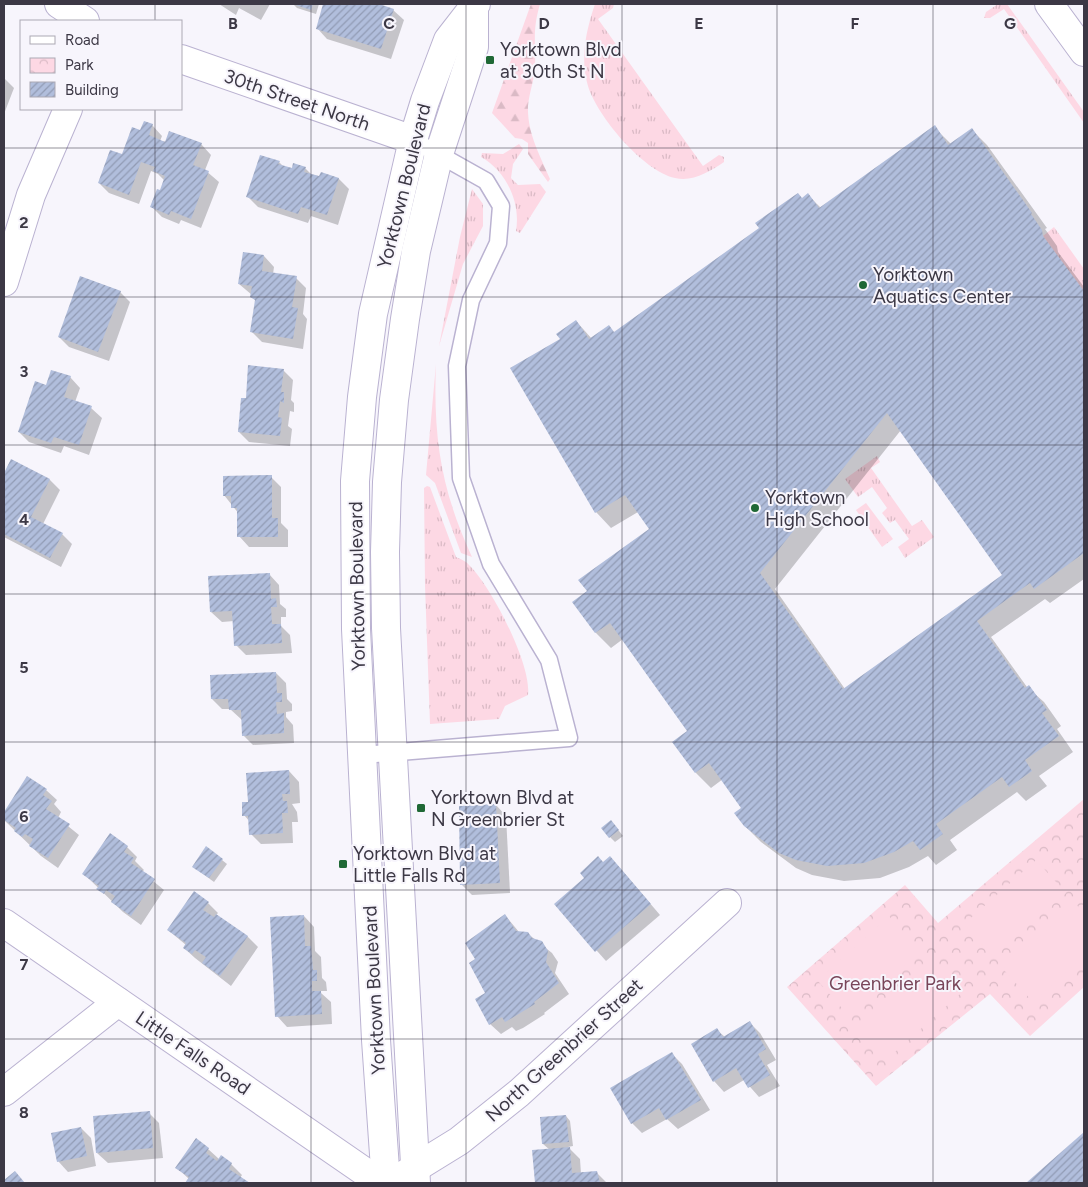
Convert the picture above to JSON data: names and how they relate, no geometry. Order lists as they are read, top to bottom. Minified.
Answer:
{"streets":{"street":["30th Street North","Yorktown Boulevard","North Greenbrier Street","Little Falls Road"]},"crossings":[["30th Street North","Yorktown Boulevard"],["Yorktown Boulevard","North Greenbrier Street"]],"parks":["Greenbrier Park"],"places":{"transit":["Yorktown Blvd at 30th St N","Yorktown Blvd at N Greenbrier St","Yorktown Blvd at Little Falls Rd"],"other":["Yorktown Aquatics Center","Yorktown High School"]},"legend":["Road","Park","Building"],"grid":{"columns":["B","C","D","E","F","G"],"rows":["2","3","4","5","6","7","8"]}}
